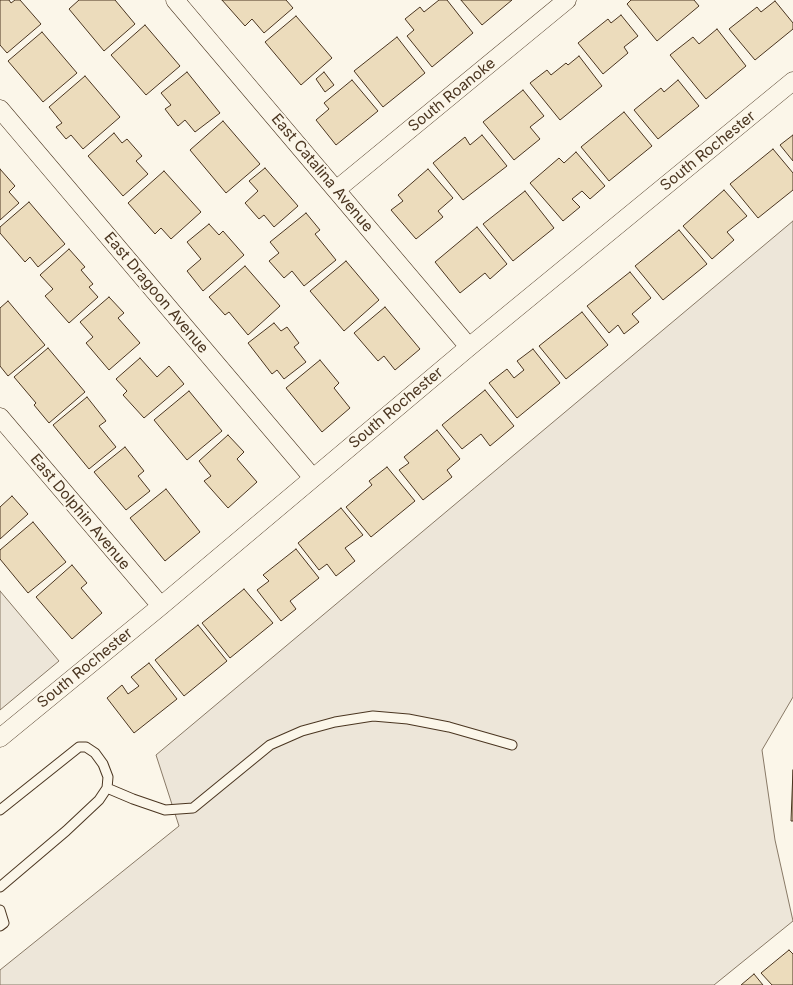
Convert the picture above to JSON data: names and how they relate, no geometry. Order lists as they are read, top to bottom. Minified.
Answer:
{"streets":{"street":["South Roanoke","South Rochester","East Catalina Avenue","East Dragoon Avenue","East Dolphin Avenue"]},"crossings":[["South Roanoke","East Catalina Avenue"],["South Rochester","East Catalina Avenue"],["South Rochester","East Dragoon Avenue"],["South Rochester","East Dolphin Avenue"]]}
